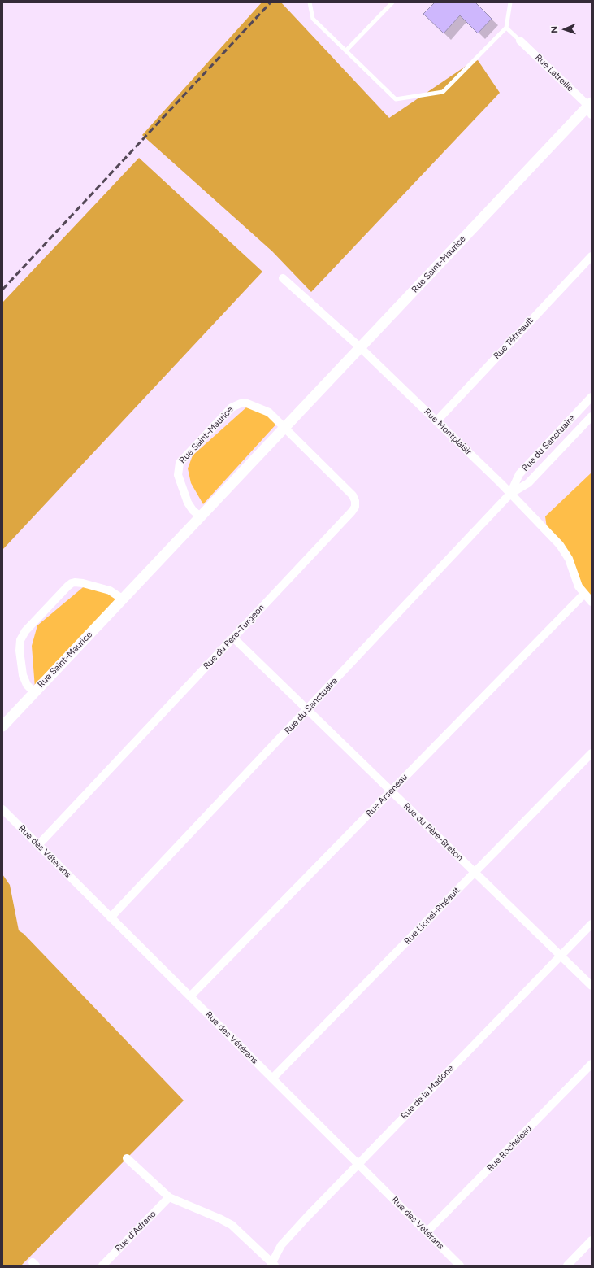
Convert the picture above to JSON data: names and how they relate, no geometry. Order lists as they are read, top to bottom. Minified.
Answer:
{"streets":{"street":["Rue Latreille","Rue Saint-Maurice","Rue Tétreault","Rue Montplaisir","Rue du Sanctuaire","Rue du Père-Turgeon","Rue Arseneau","Rue du Père-Breton","Rue des Vétérans","Rue Lionel-Rhéault","Rue de la Madone","Rue Rocheleau","Rue d'Adrano"]},"crossings":[["Rue Latreille","Rue Saint-Maurice"],["Rue Saint-Maurice","Rue Montplaisir"],["Rue Saint-Maurice","Rue du Père-Turgeon"],["Rue Tétreault","Rue Montplaisir"],["Rue Montplaisir","Rue du Sanctuaire"],["Rue Montplaisir","Rue Arseneau"],["Rue du Sanctuaire","Rue du Père-Breton"],["Rue du Sanctuaire","Rue des Vétérans"],["Rue du Père-Turgeon","Rue du Père-Breton"],["Rue du Père-Turgeon","Rue des Vétérans"],["Rue Arseneau","Rue du Père-Breton"],["Rue Arseneau","Rue des Vétérans"],["Rue du Père-Breton","Rue Lionel-Rhéault"],["Rue du Père-Breton","Rue de la Madone"],["Rue des Vétérans","Rue Lionel-Rhéault"],["Rue des Vétérans","Rue de la Madone"],["Rue des Vétérans","Rue Rocheleau"]],"north":"left"}
